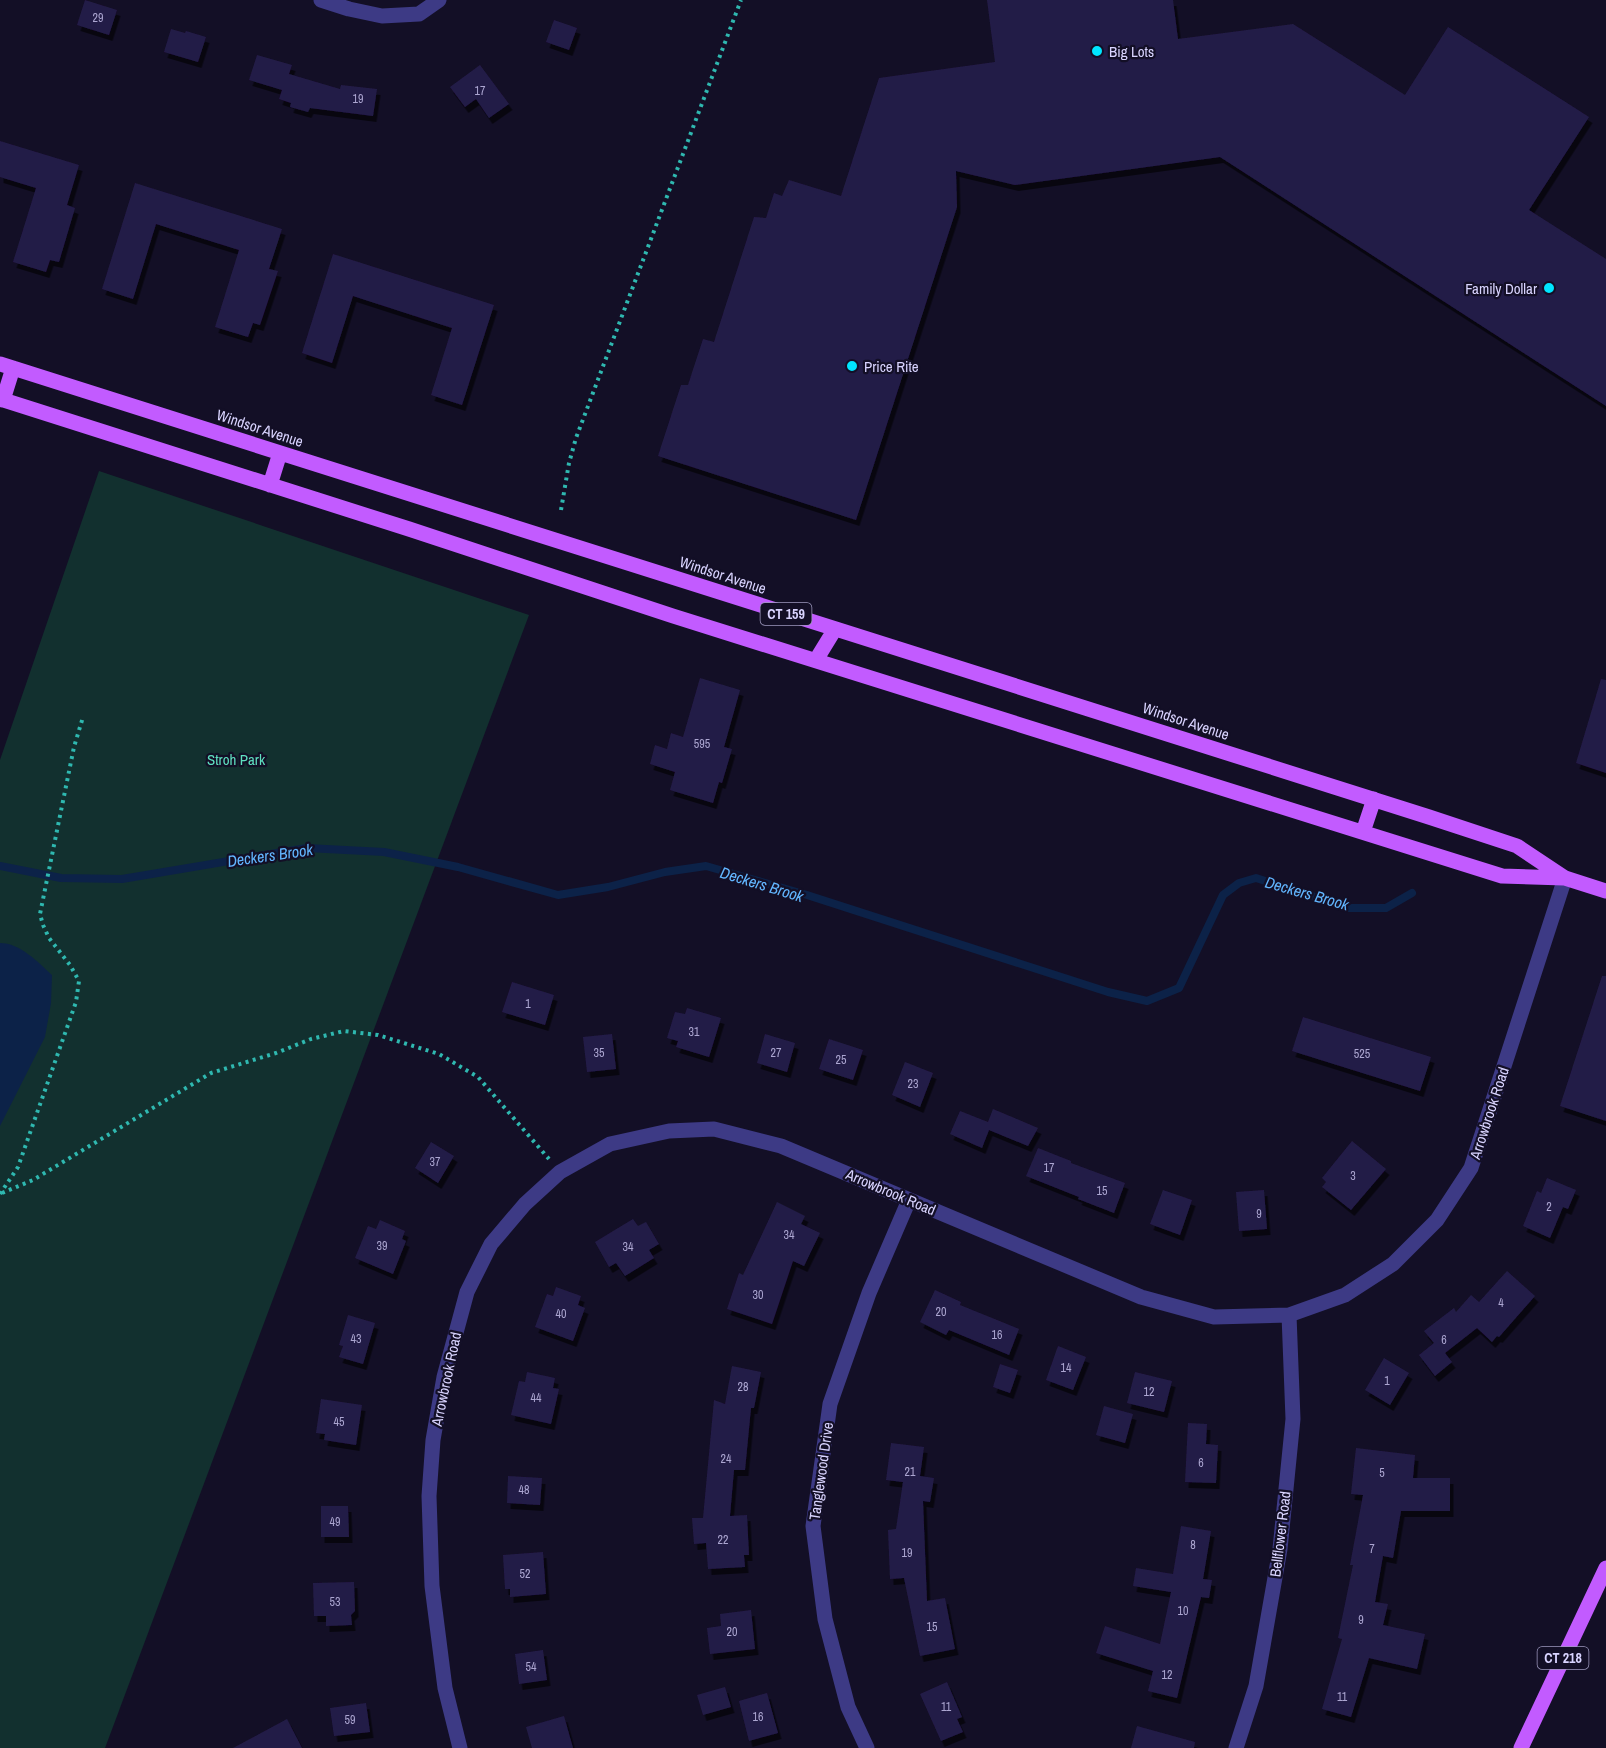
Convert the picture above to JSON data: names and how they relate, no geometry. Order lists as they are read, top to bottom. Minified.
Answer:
{"streets":{"main road":["Windsor Avenue","CT 159","CT 218"],"street":["Arrowbrook Road","Tanglewood Drive","Bellflower Road"]},"crossings":[["Windsor Avenue","Arrowbrook Road"],["Arrowbrook Road","Tanglewood Drive"],["Arrowbrook Road","Bellflower Road"]],"water":["Deckers Brook"],"parks":["Stroh Park"],"places":["Big Lots","Family Dollar","Price Rite"],"house_numbers":["29","17","19","595","1","31","35","27","525","25","23","37","17","3","15","2","9","34","39","34","30","4","20","40","16","43","6","14","1","28","12","44","45","24","6","21","5","48","49","22","8","7","19","52","53","10","9","15","20","54","12","11","11","16","59"]}
